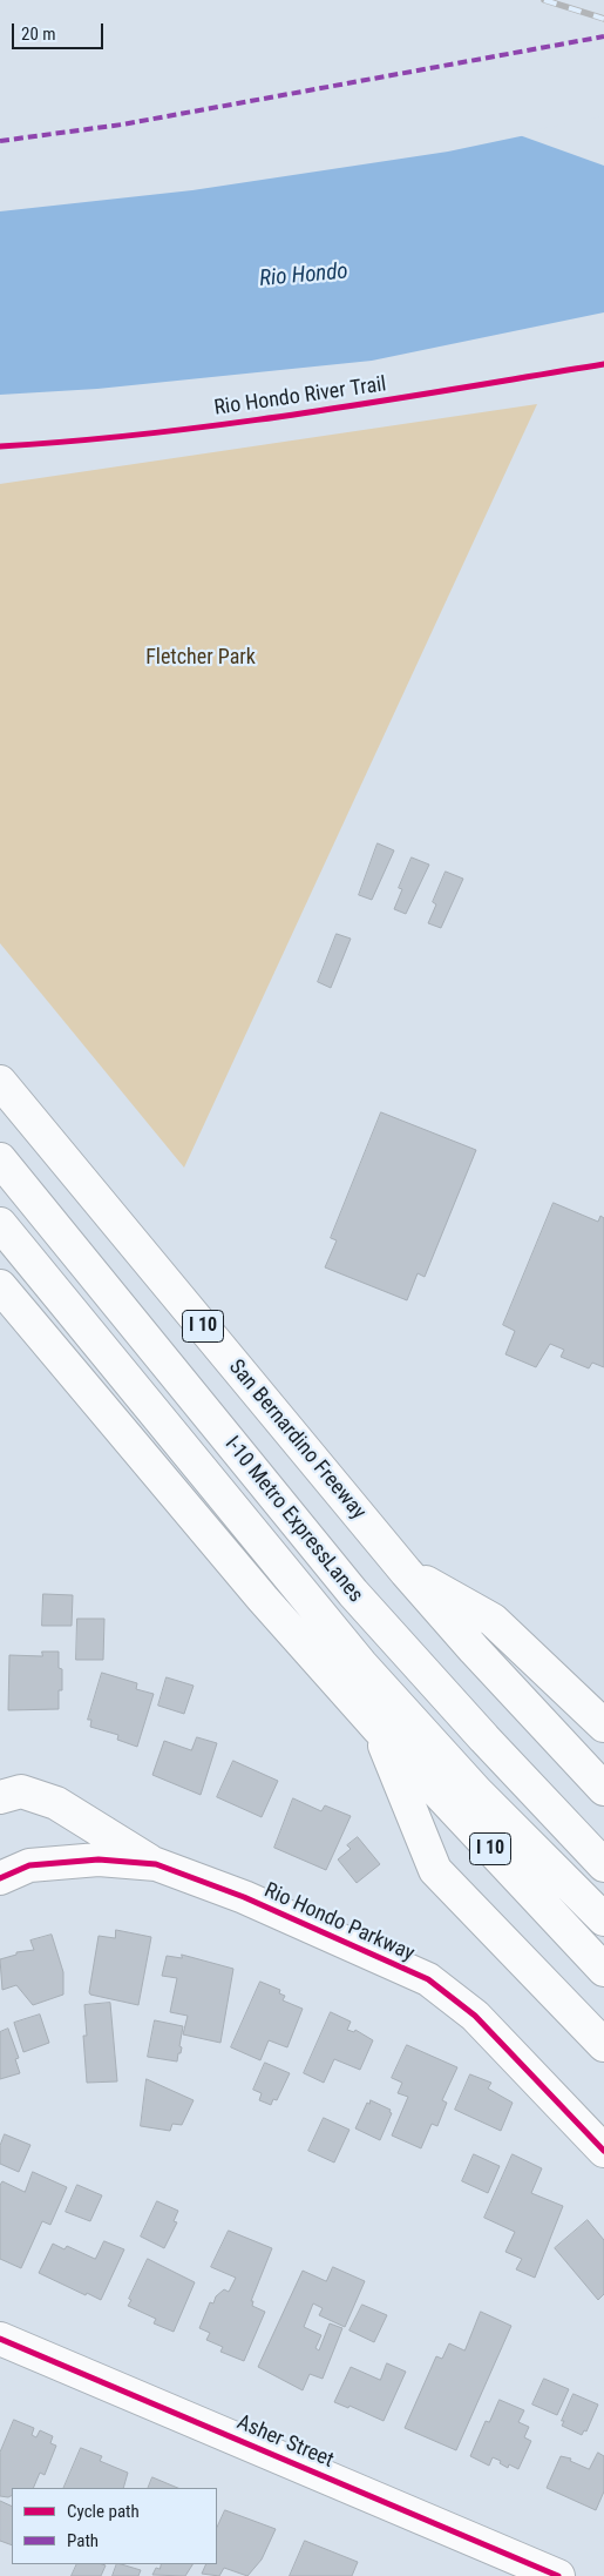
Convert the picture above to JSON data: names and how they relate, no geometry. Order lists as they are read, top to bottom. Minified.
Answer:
{"streets":{"main road":["I 10","San Bernardino Freeway","I-10 Metro ExpressLanes","Rio Hondo Parkway","Asher Street"],"cycle path":["Rio Hondo River Trail"]},"water":["Rio Hondo"],"parks":["Fletcher Park"],"legend":["Cycle path","Path"],"scale_bar":"20 m"}
